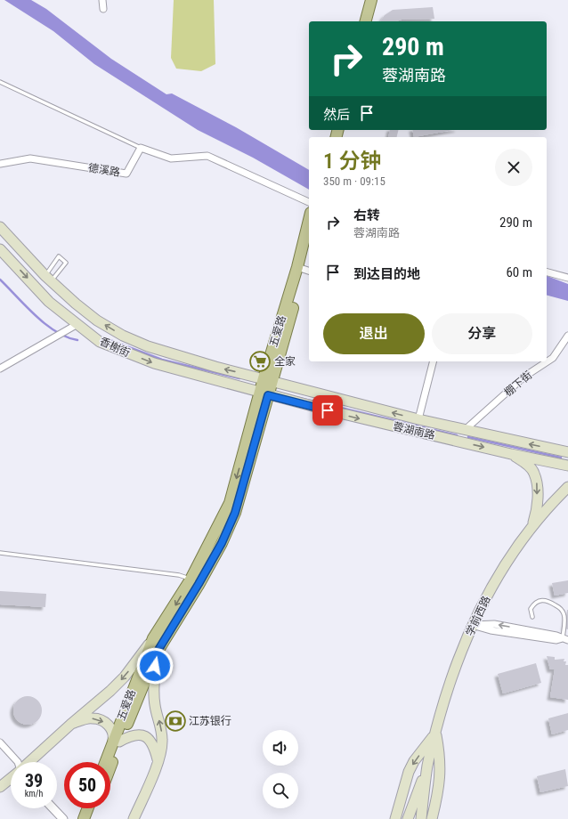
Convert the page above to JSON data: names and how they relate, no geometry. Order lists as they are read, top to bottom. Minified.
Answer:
{"streets":{"main road":["五爱路","香榭街","蓉湖南路","学前西路"],"street":["德溪路","棚下街"]},"crossings":[["五爱路","香榭街"],["五爱路","蓉湖南路"],["香榭街","蓉湖南路"],["棚下街","蓉湖南路"]],"one_way":["香榭街"],"places":{"supermarket":["全家"],"bank":["江苏银行"]},"page":{"turn":["290 m","蓉湖南路"],"then":"然后","heading":["1 分钟","350 m · 09:15"],"list":[{"name":"右转","note":"蓉湖南路","value":"290 m"},{"name":"到达目的地","value":"60 m"}],"buttons":["退出","分享"],"speed":"39 km/h","limit":"50"}}
